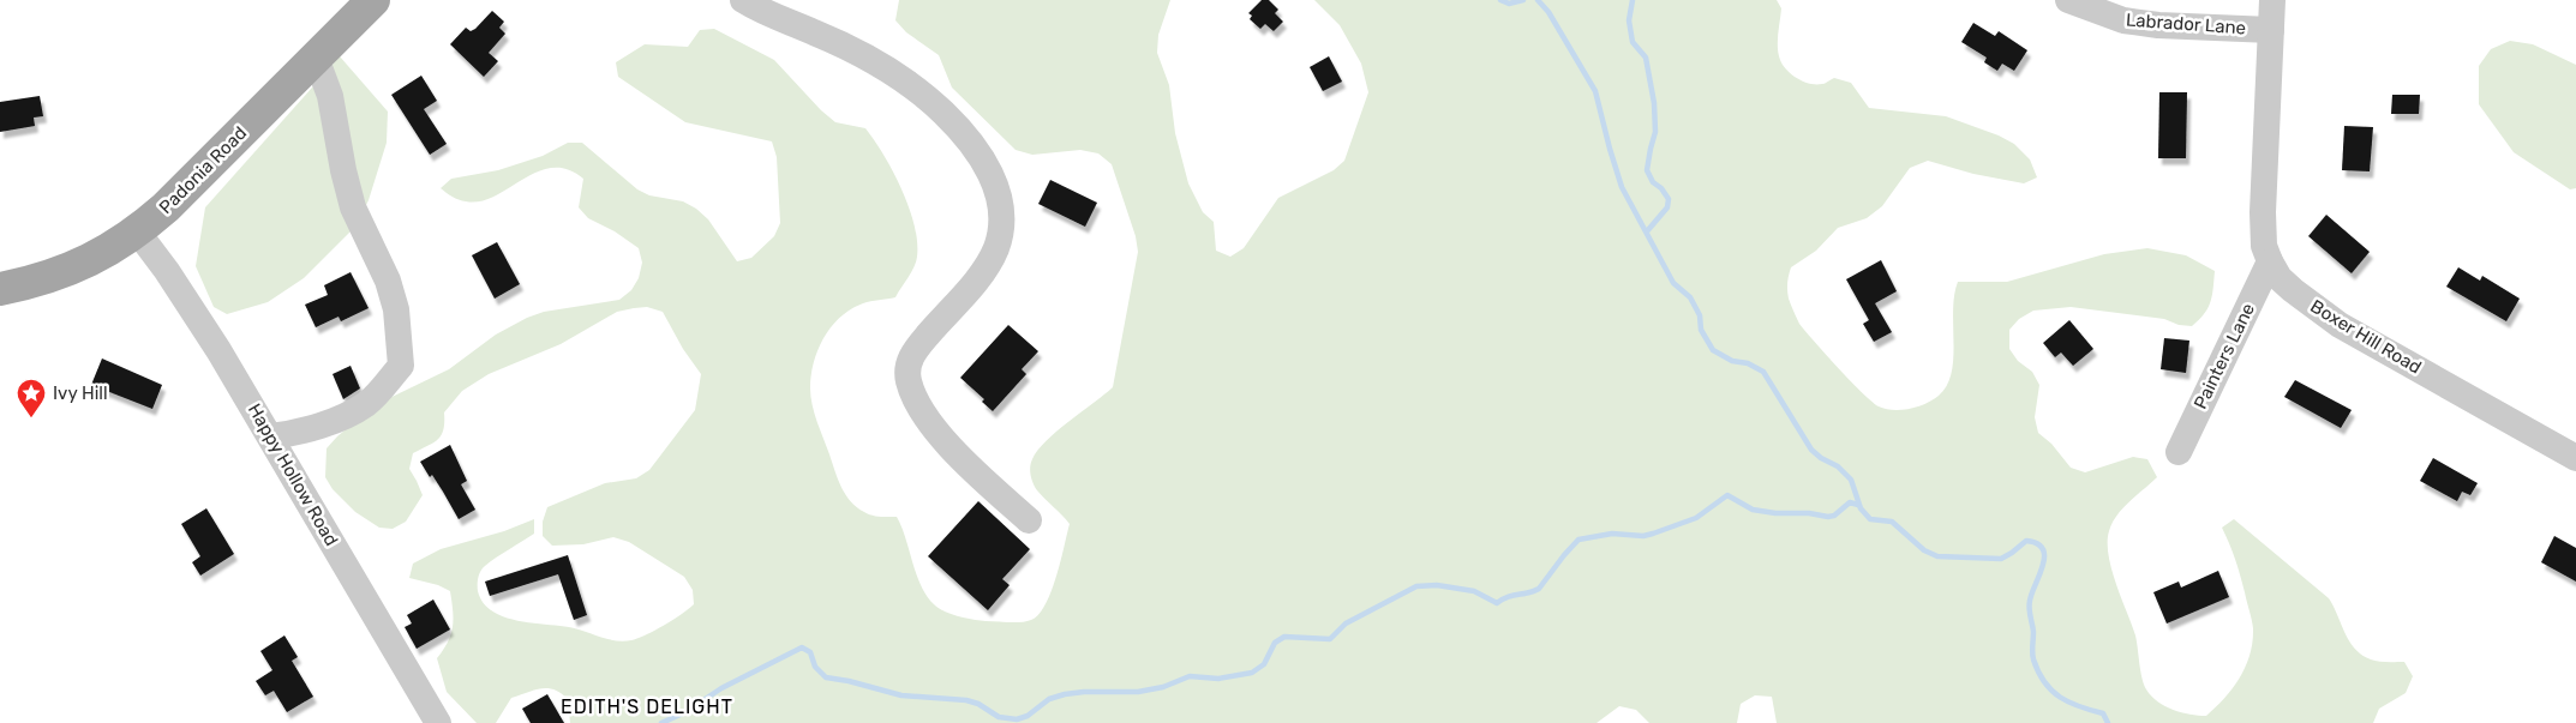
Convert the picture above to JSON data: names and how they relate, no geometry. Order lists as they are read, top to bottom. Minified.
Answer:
{"streets":{"main road":["Padonia Road"],"street":["Labrador Lane","Boxer Hill Road","Painters Lane","Happy Hollow Road"]},"crossings":[["Labrador Lane","Boxer Hill Road"],["Padonia Road","Happy Hollow Road"],["Boxer Hill Road","Painters Lane"]],"districts":["EDITH'S DELIGHT"],"places":{"place":["Ivy Hill"]}}
